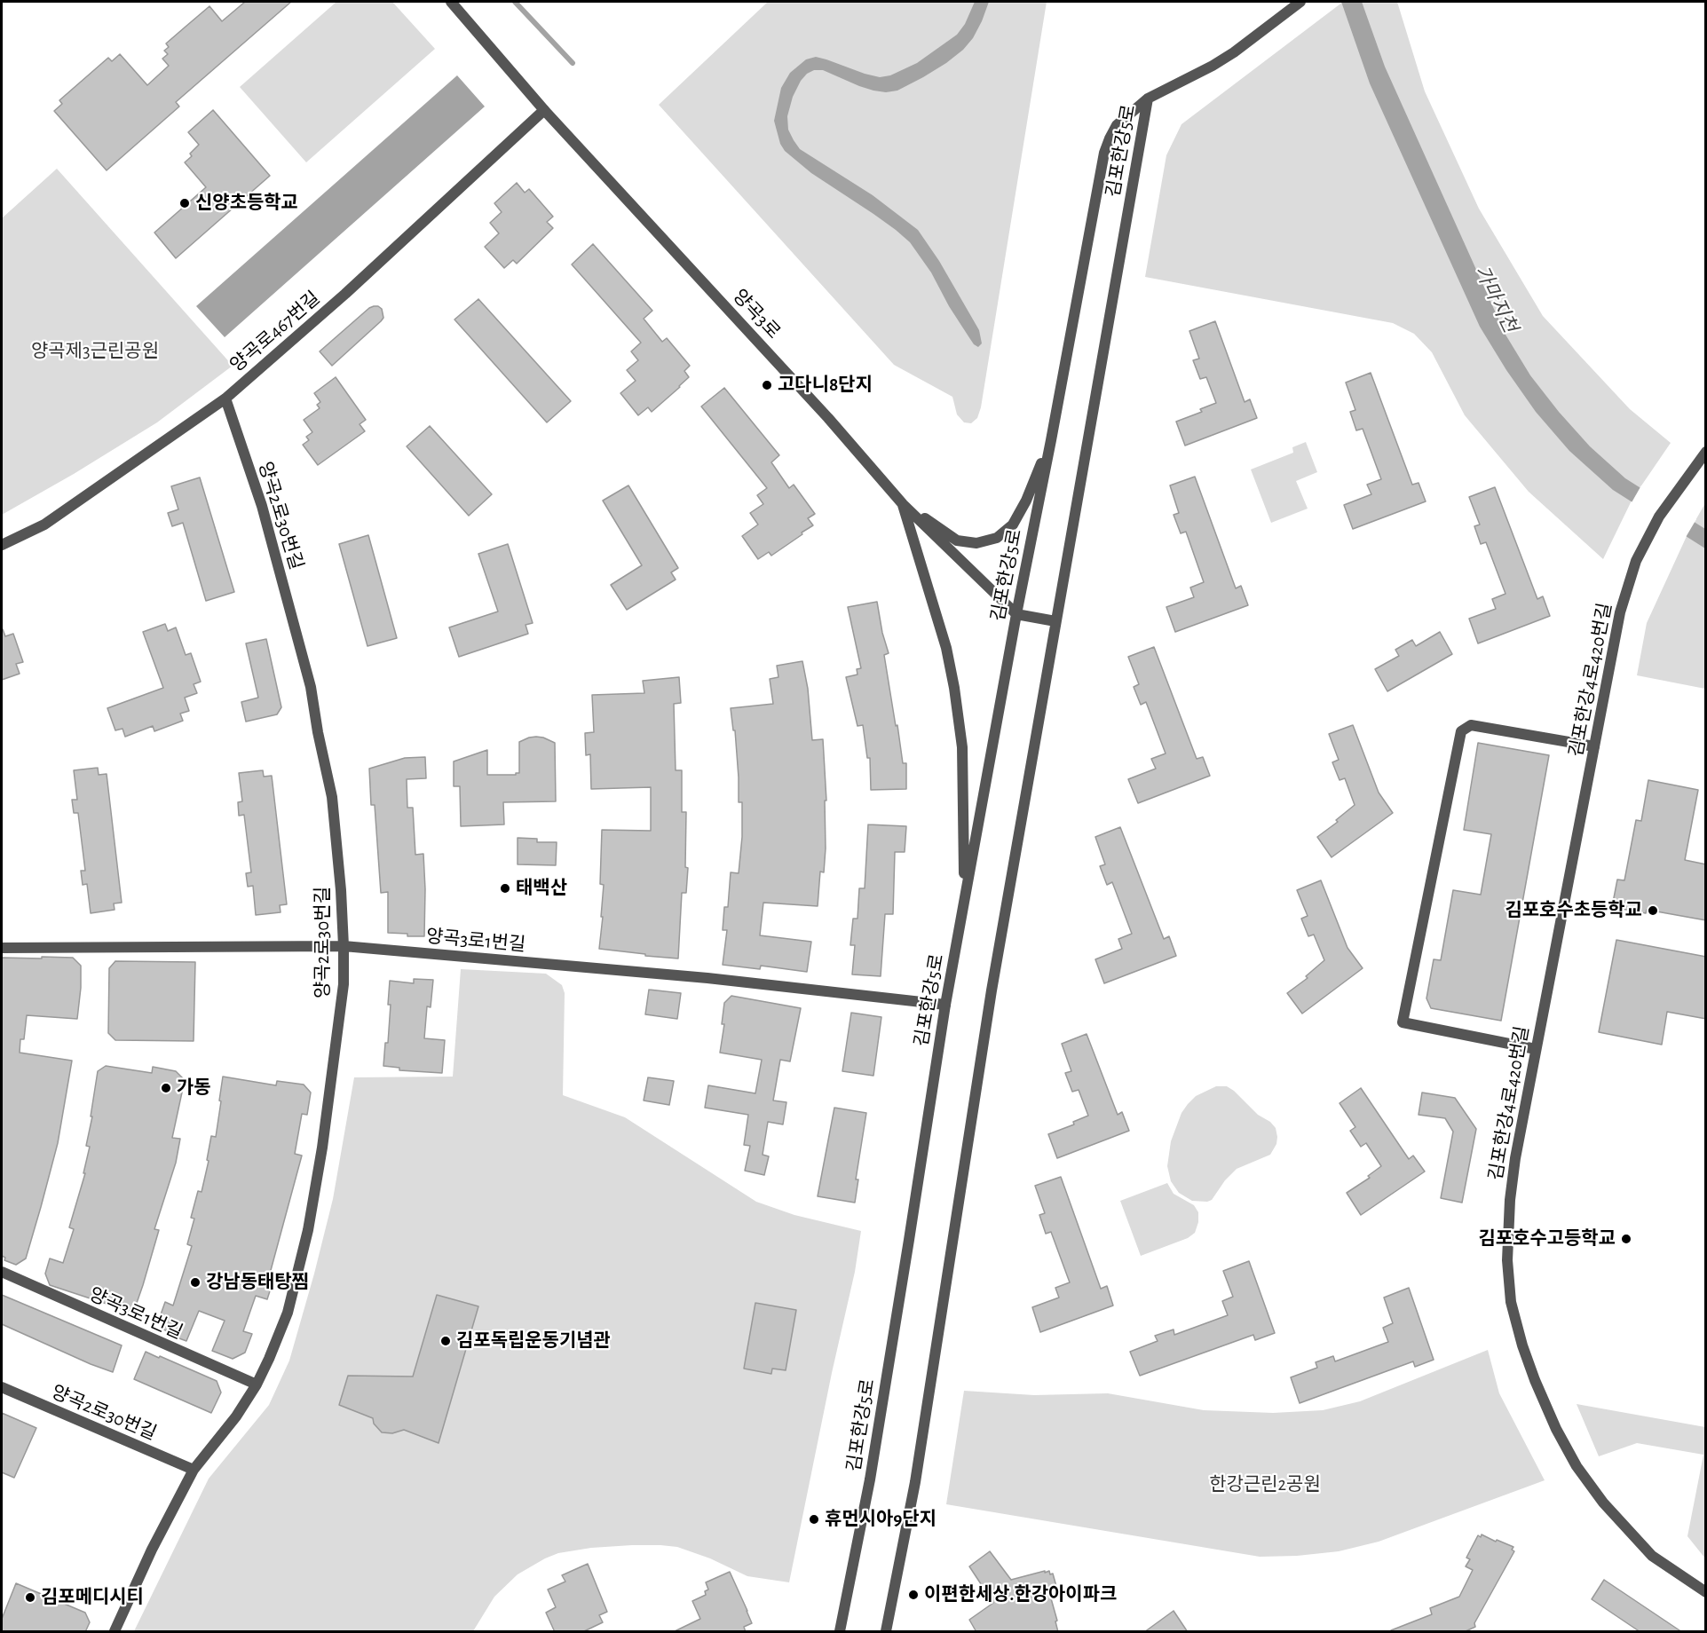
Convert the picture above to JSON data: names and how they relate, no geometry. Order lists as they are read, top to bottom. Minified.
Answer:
{"streets":{"street":["김포한강5로","양곡3로","양곡로467번길","양곡2로30번길","김포한강4로420번길","양곡3로1번길"]},"crossings":[["김포한강5로","양곡3로"],["김포한강5로","양곡3로1번길"],["양곡3로","양곡로467번길"],["양곡로467번길","양곡2로30번길"],["양곡2로30번길","양곡3로1번길"]],"water":["가마지천"],"parks":["양곡제3근린공원","한강근린2공원"],"places":["신양초등학교","고다니8단지","태백산","김포호수초등학교","가동","김포호수고등학교","강남동태탕찜","김포독립운동기념관","휴먼시아9단지","이편한세상.한강아이파크","김포메디시티"]}
